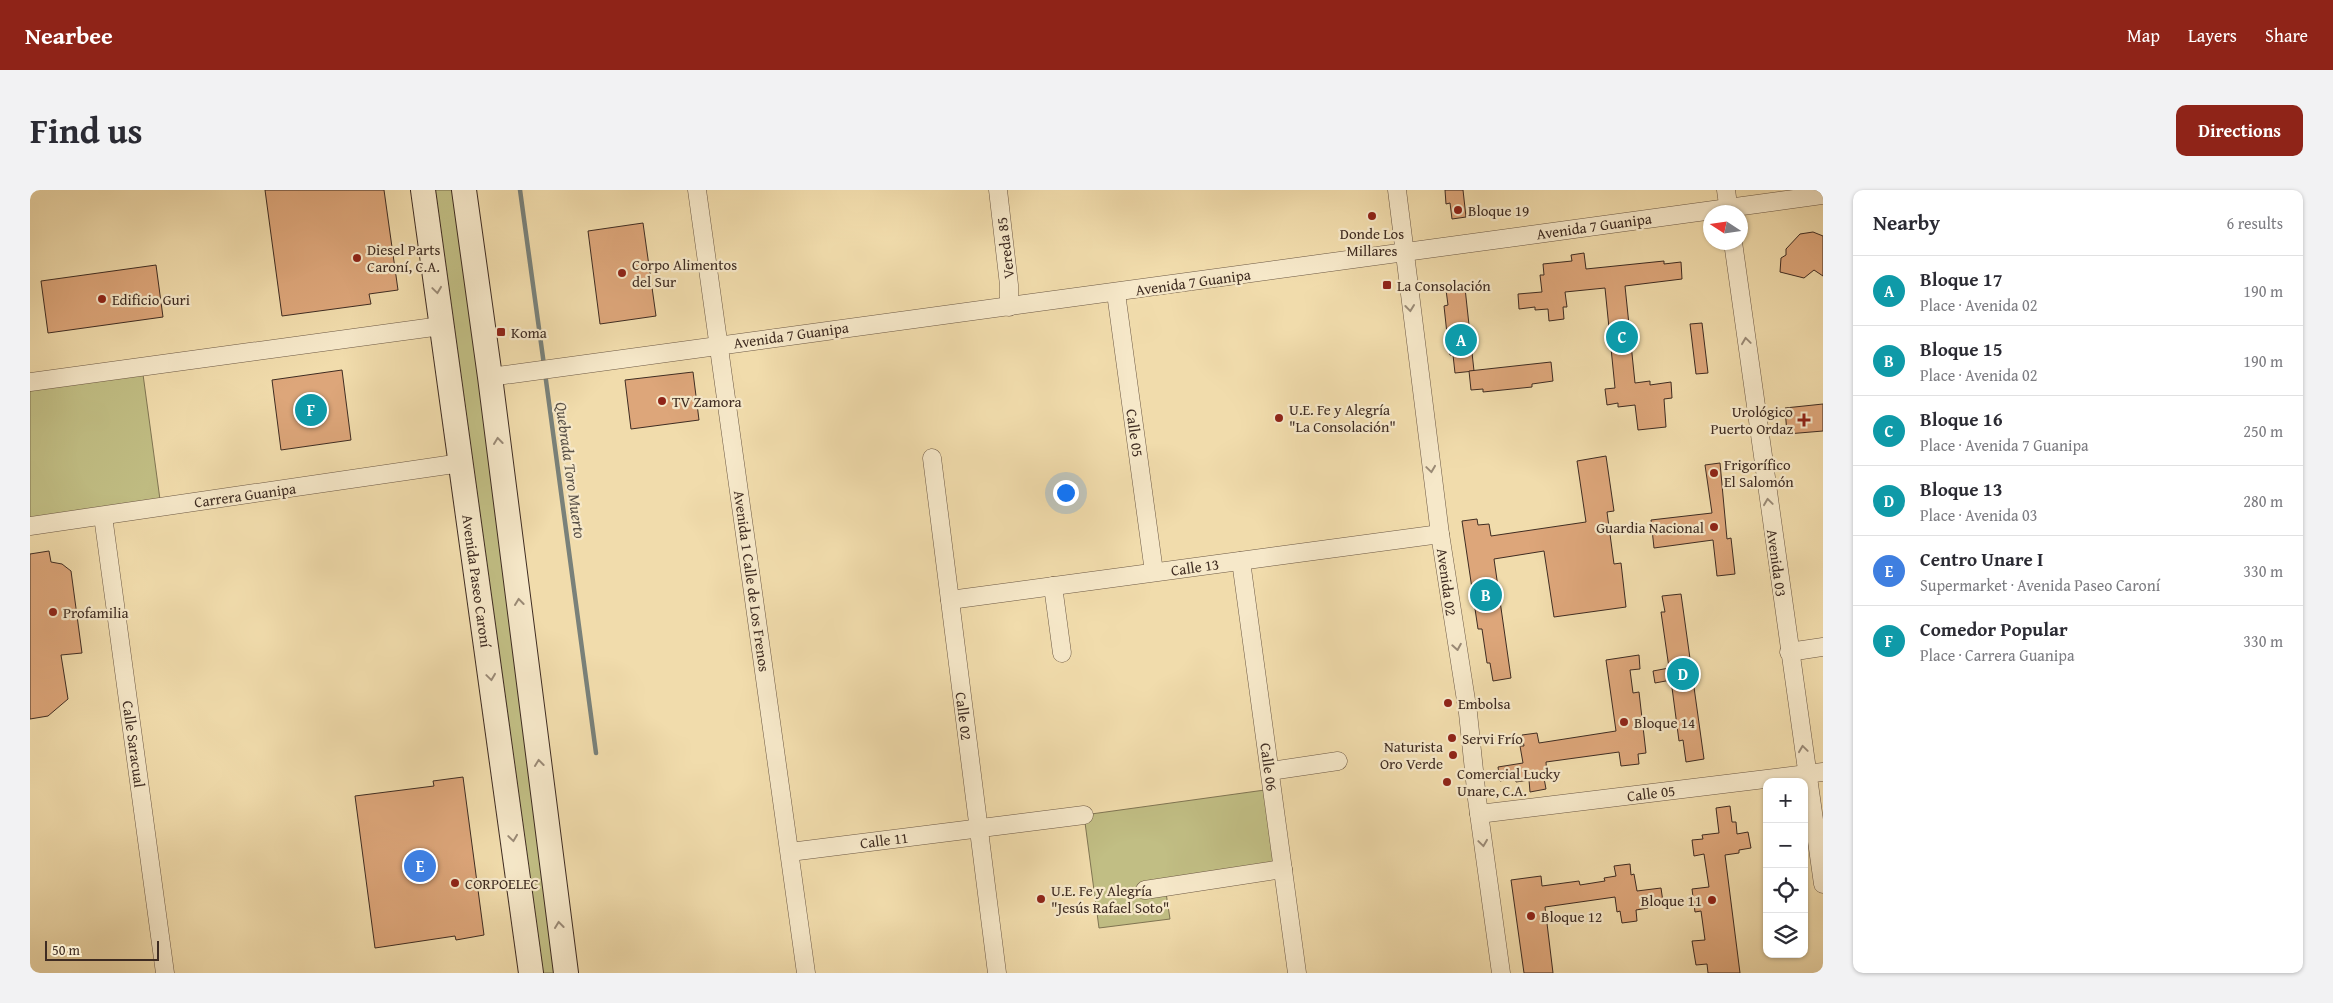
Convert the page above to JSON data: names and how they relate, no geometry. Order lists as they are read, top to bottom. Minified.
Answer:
{"streets":{"street":["Avenida 7 Guanipa","Vereda 85","Calle 05","Carrera Guanipa","Avenida 03","Calle 13","Avenida Paseo Caroní","Avenida 1 Calle de Los Frenos","Avenida 02","Calle 02","Calle Saracual","Calle 06","Calle 11"]},"crossings":[["Avenida 7 Guanipa","Vereda 85"],["Avenida 7 Guanipa","Calle 05"],["Avenida 7 Guanipa","Avenida 1 Calle de Los Frenos"],["Avenida 7 Guanipa","Avenida 02"],["Calle 05","Avenida 03"],["Calle 05","Calle 13"],["Calle 05","Avenida 02"],["Carrera Guanipa","Avenida Paseo Caroní"],["Carrera Guanipa","Calle Saracual"],["Calle 13","Avenida 02"],["Calle 13","Calle 02"],["Calle 13","Calle 06"],["Avenida 1 Calle de Los Frenos","Calle 11"],["Calle 02","Calle 11"]],"one_way":["Avenida 03","Avenida 02"],"water":["Quebrada Toro Muerto"],"places":{"other":["Bloque 19","Donde Los Millares","Diesel Parts Caroní, C.A.","Corpo Alimentos del Sur","Edificio Guri","TV Zamora","U.E. Fe y Alegría \"La Consolación\"","Frigorífico El Salomón","Guardia Nacional","Profamilia","Embolsa","Bloque 14","Servi Frío","Naturista Oro Verde","Comercial Lucky Unare, C.A.","CORPOELEC","U.E. Fe y Alegría \"Jesús Rafael Soto\"","Bloque 11","Bloque 12"],"transit":["La Consolación","Koma"],"health":["Urológico Puerto Ordaz"]},"scale_bar":"50 m","north":"left","page":{"header":"Nearbee","nav":["Map","Layers","Share"],"title":"Find us","buttons":"Directions","heading":["Nearby","6 results"],"list":[{"mark":"A","name":"Bloque 17","note":"Place · Avenida 02","value":"190 m"},{"mark":"B","name":"Bloque 15","note":"Place · Avenida 02","value":"190 m"},{"mark":"C","name":"Bloque 16","note":"Place · Avenida 7 Guanipa","value":"250 m"},{"mark":"D","name":"Bloque 13","note":"Place · Avenida 03","value":"280 m"},{"mark":"E","name":"Centro Unare I","note":"Supermarket · Avenida Paseo Caroní","value":"330 m"},{"mark":"F","name":"Comedor Popular","note":"Place · Carrera Guanipa","value":"330 m"}],"pins":["C","A","F","B","D","E"],"map_buttons":["+","−"],"scale":"50 m"}}
